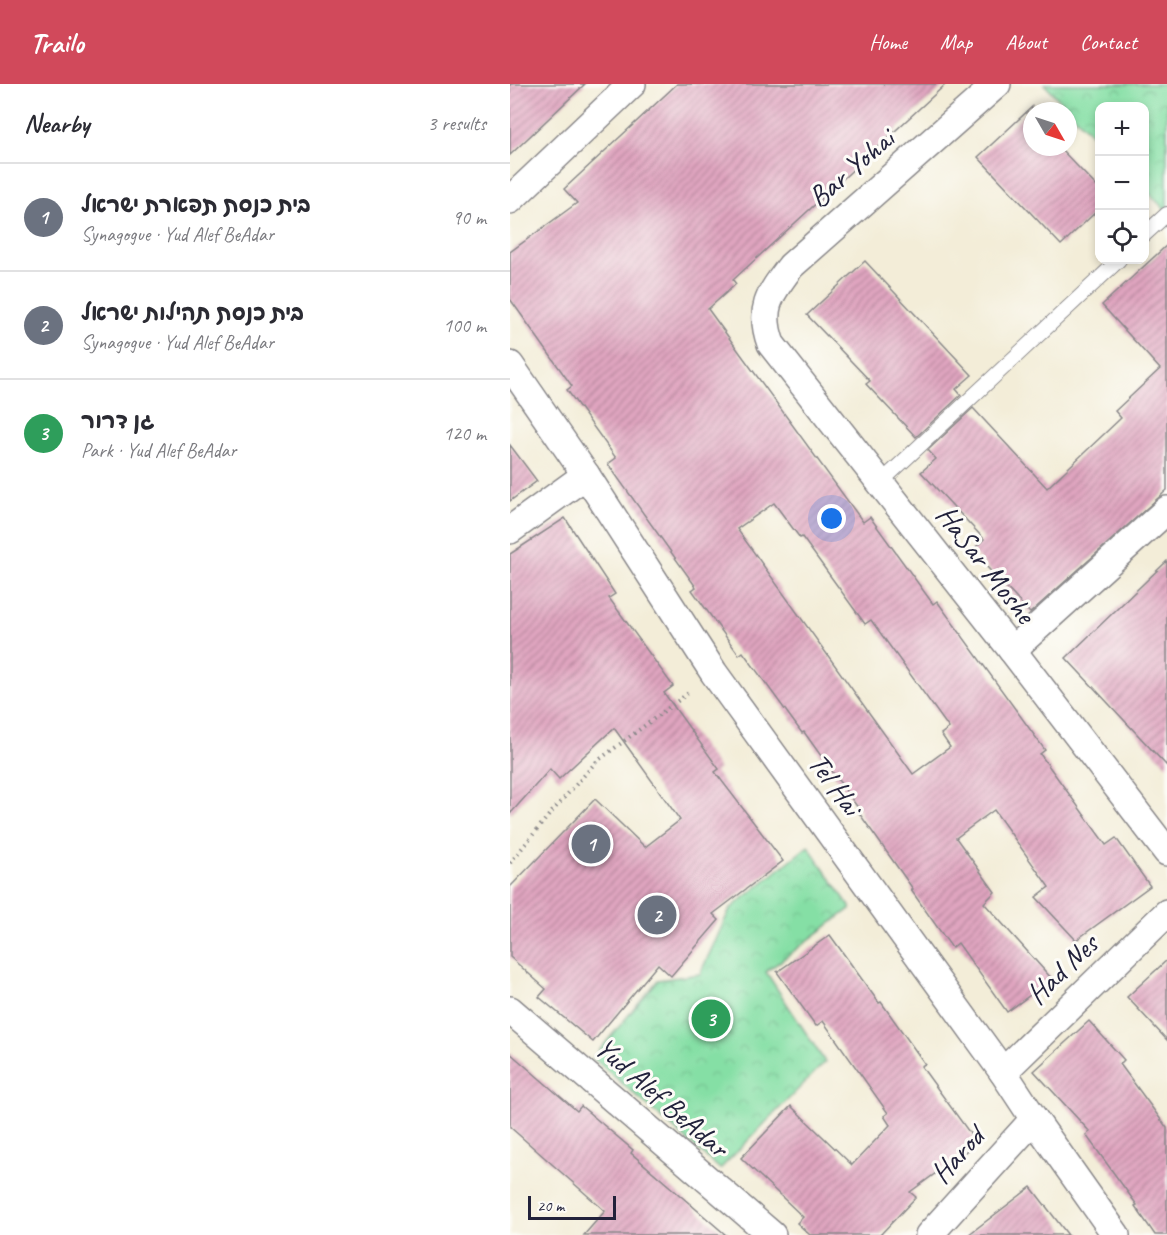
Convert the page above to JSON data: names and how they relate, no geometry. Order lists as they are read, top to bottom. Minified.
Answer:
{"streets":{"street":["Bar Yohai","HaSar Moshe","Tel Hai","Had Nes","Yud Alef BeAdar","Harod"]},"crossings":[["Bar Yohai","HaSar Moshe"],["Tel Hai","Had Nes"],["Tel Hai","Harod"]],"scale_bar":"20 m","north":"bottom right","page":{"header":"Trailo","nav":["Home","Map","About","Contact"],"heading":["Nearby","3 results"],"map_buttons":["+","−"],"list":[{"mark":"1","name":"בית כנסת תפארת ישראל","note":"Synagogue · Yud Alef BeAdar","value":"90 m"},{"mark":"2","name":"בית כנסת תהילות ישראל","note":"Synagogue · Yud Alef BeAdar","value":"100 m"},{"mark":"3","name":"גן דרור","note":"Park · Yud Alef BeAdar","value":"120 m"}],"pins":["1","2","3"],"scale":"20 m"}}
